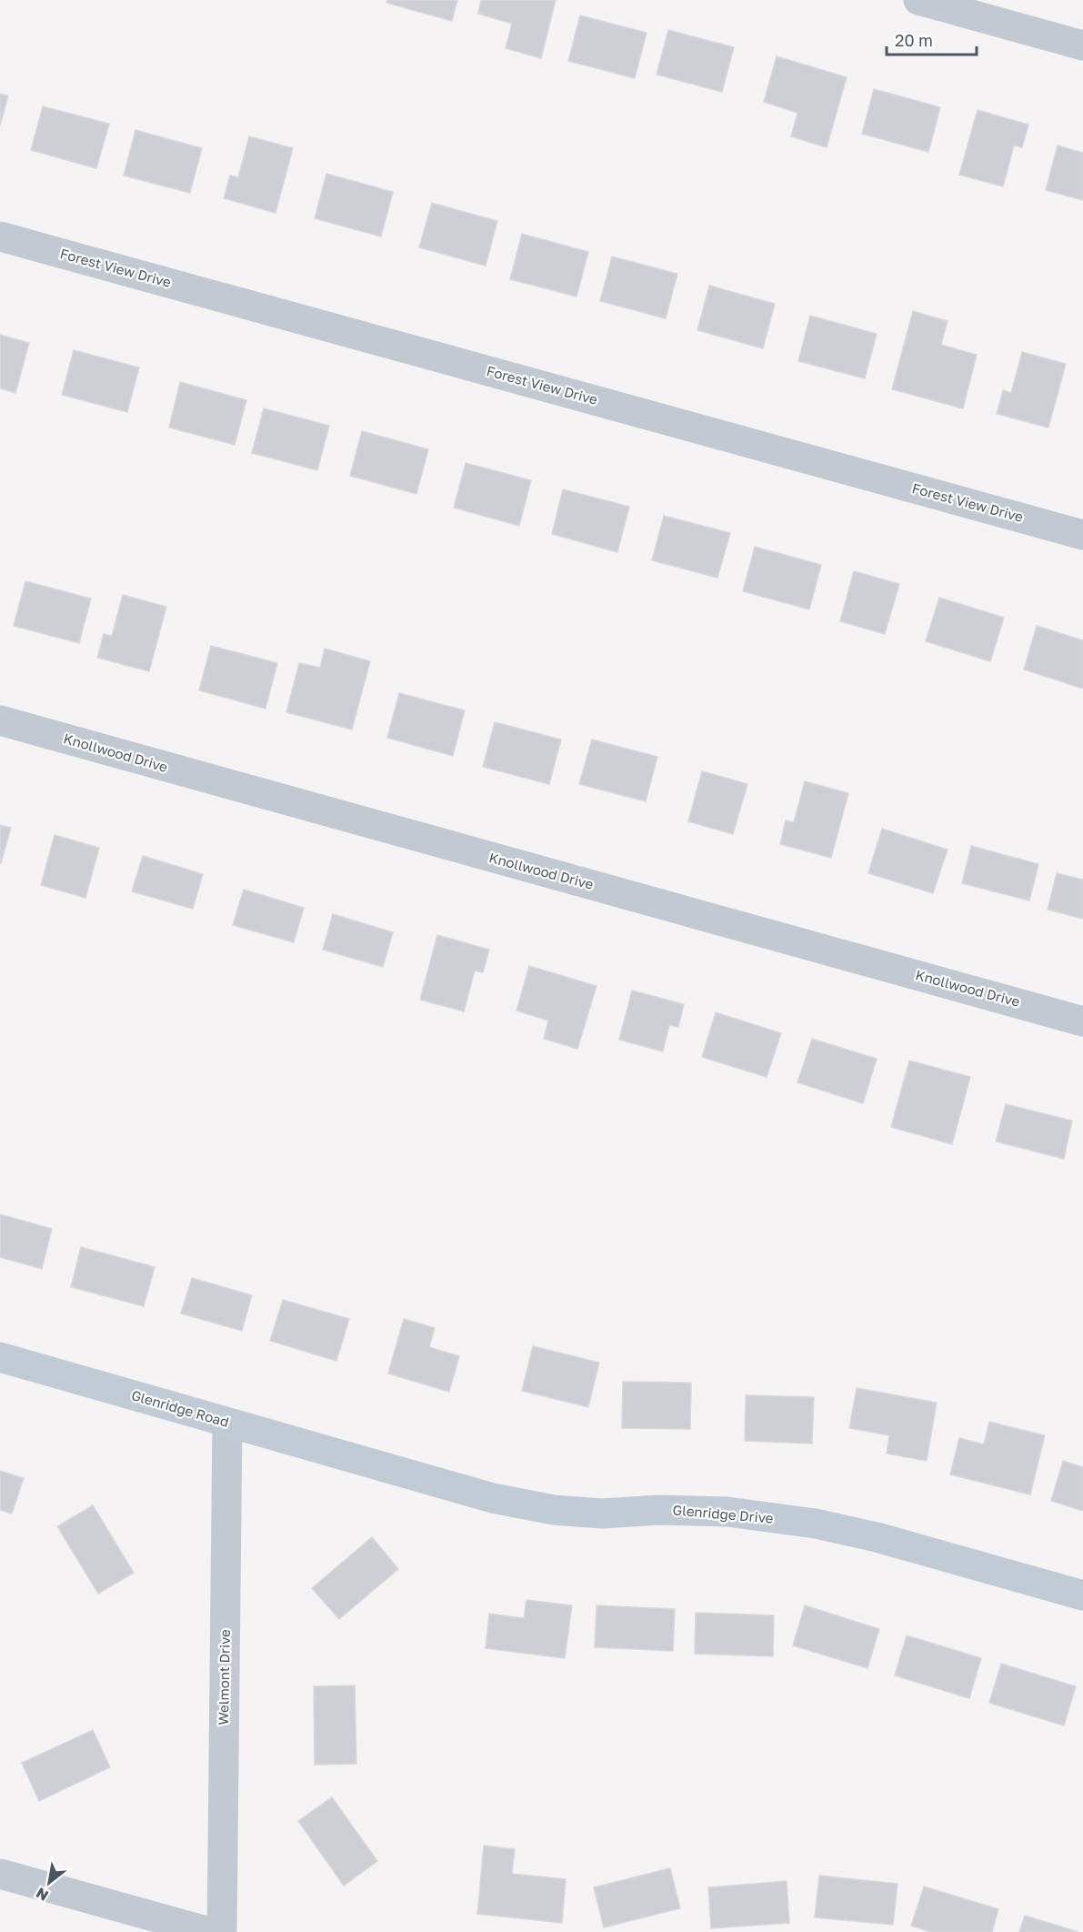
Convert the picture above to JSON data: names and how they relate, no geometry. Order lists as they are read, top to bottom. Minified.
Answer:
{"streets":{"street":["Forest View Drive","Knollwood Drive","Glenridge Road","Glenridge Drive","Welmont Drive"]},"crossings":[["Glenridge Road","Glenridge Drive"],["Glenridge Road","Welmont Drive"]],"scale_bar":"20 m","north":"bottom left"}
